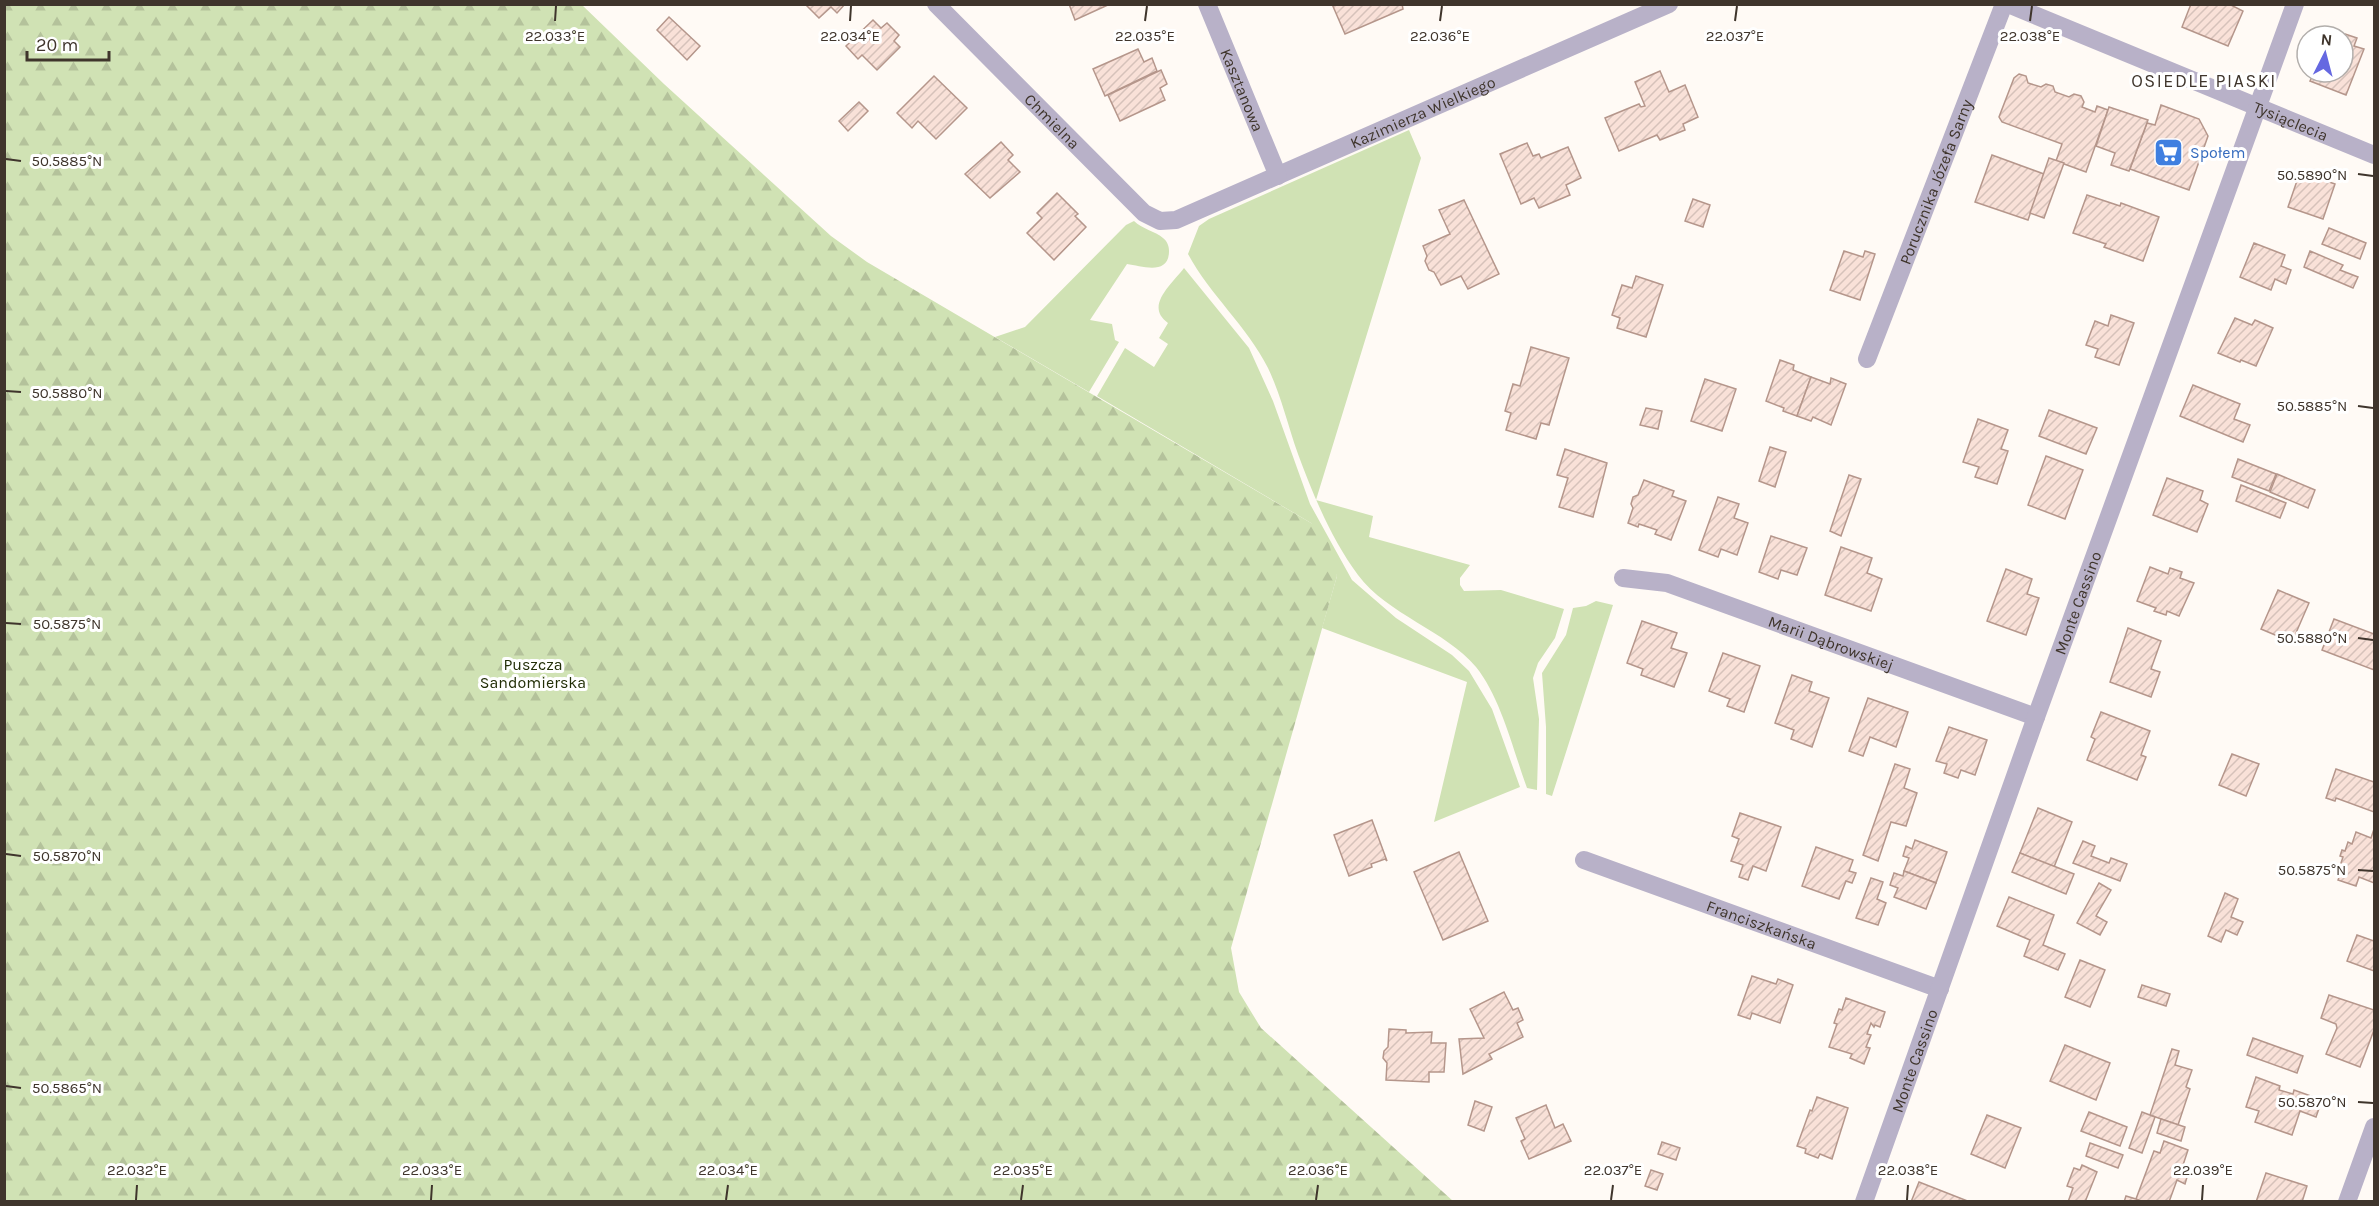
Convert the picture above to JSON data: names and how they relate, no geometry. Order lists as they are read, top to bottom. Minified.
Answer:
{"streets":{"street":["Kasztanowa","Kazimierza Wielkiego","Chmielna","Tysiąclecia","Porucznika Józefa Sarny","Monte Cassino","Marii Dąbrowskiej","Franciszkańska"]},"crossings":[["Kasztanowa","Kazimierza Wielkiego"],["Kazimierza Wielkiego","Chmielna"],["Tysiąclecia","Monte Cassino"],["Monte Cassino","Marii Dąbrowskiej"],["Monte Cassino","Franciszkańska"]],"districts":["OSIEDLE PIASKI"],"parks":["Puszcza Sandomierska"],"places":{"supermarket":["Społem"]},"scale_bar":"20 m","north":"top","coordinates":["22.033°E","22.034°E","22.035°E","22.036°E","22.037°E","22.038°E","50.5885°N","50.5890°N","50.5880°N","50.5875°N","50.5870°N","50.5865°N","22.032°E","22.039°E"]}
